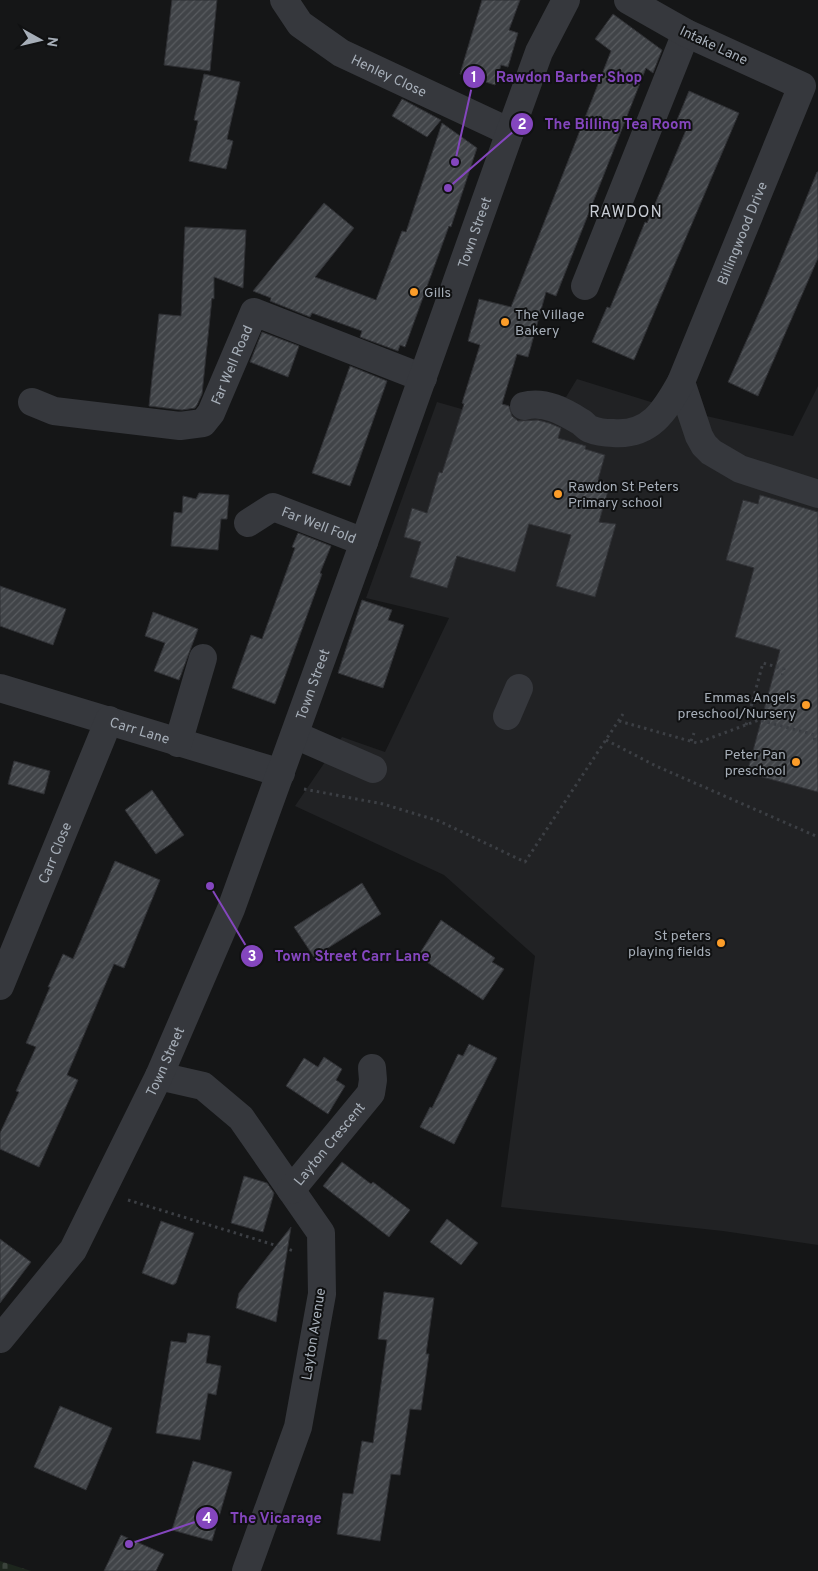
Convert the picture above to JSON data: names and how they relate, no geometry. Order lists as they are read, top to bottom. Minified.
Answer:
{"streets":{"street":["Intake Lane","Henley Close","Town Street","Billingwood Drive","Far Well Road","Far Well Fold","Carr Lane","Carr Close","Layton Crescent","Layton Avenue"]},"crossings":[["Intake Lane","Billingwood Drive"],["Henley Close","Town Street"],["Town Street","Far Well Road"],["Town Street","Far Well Fold"],["Town Street","Carr Lane"],["Town Street","Layton Avenue"],["Carr Lane","Carr Close"],["Layton Crescent","Layton Avenue"]],"districts":["RAWDON"],"places":["Rawdon Barber Shop","The Billing Tea Room","Gills","The Village Bakery","Rawdon St Peters Primary school","Emmas Angels preschool/Nursery","Peter Pan preschool","Town Street Carr Lane","St peters playing fields","The Vicarage"],"north":"right"}
